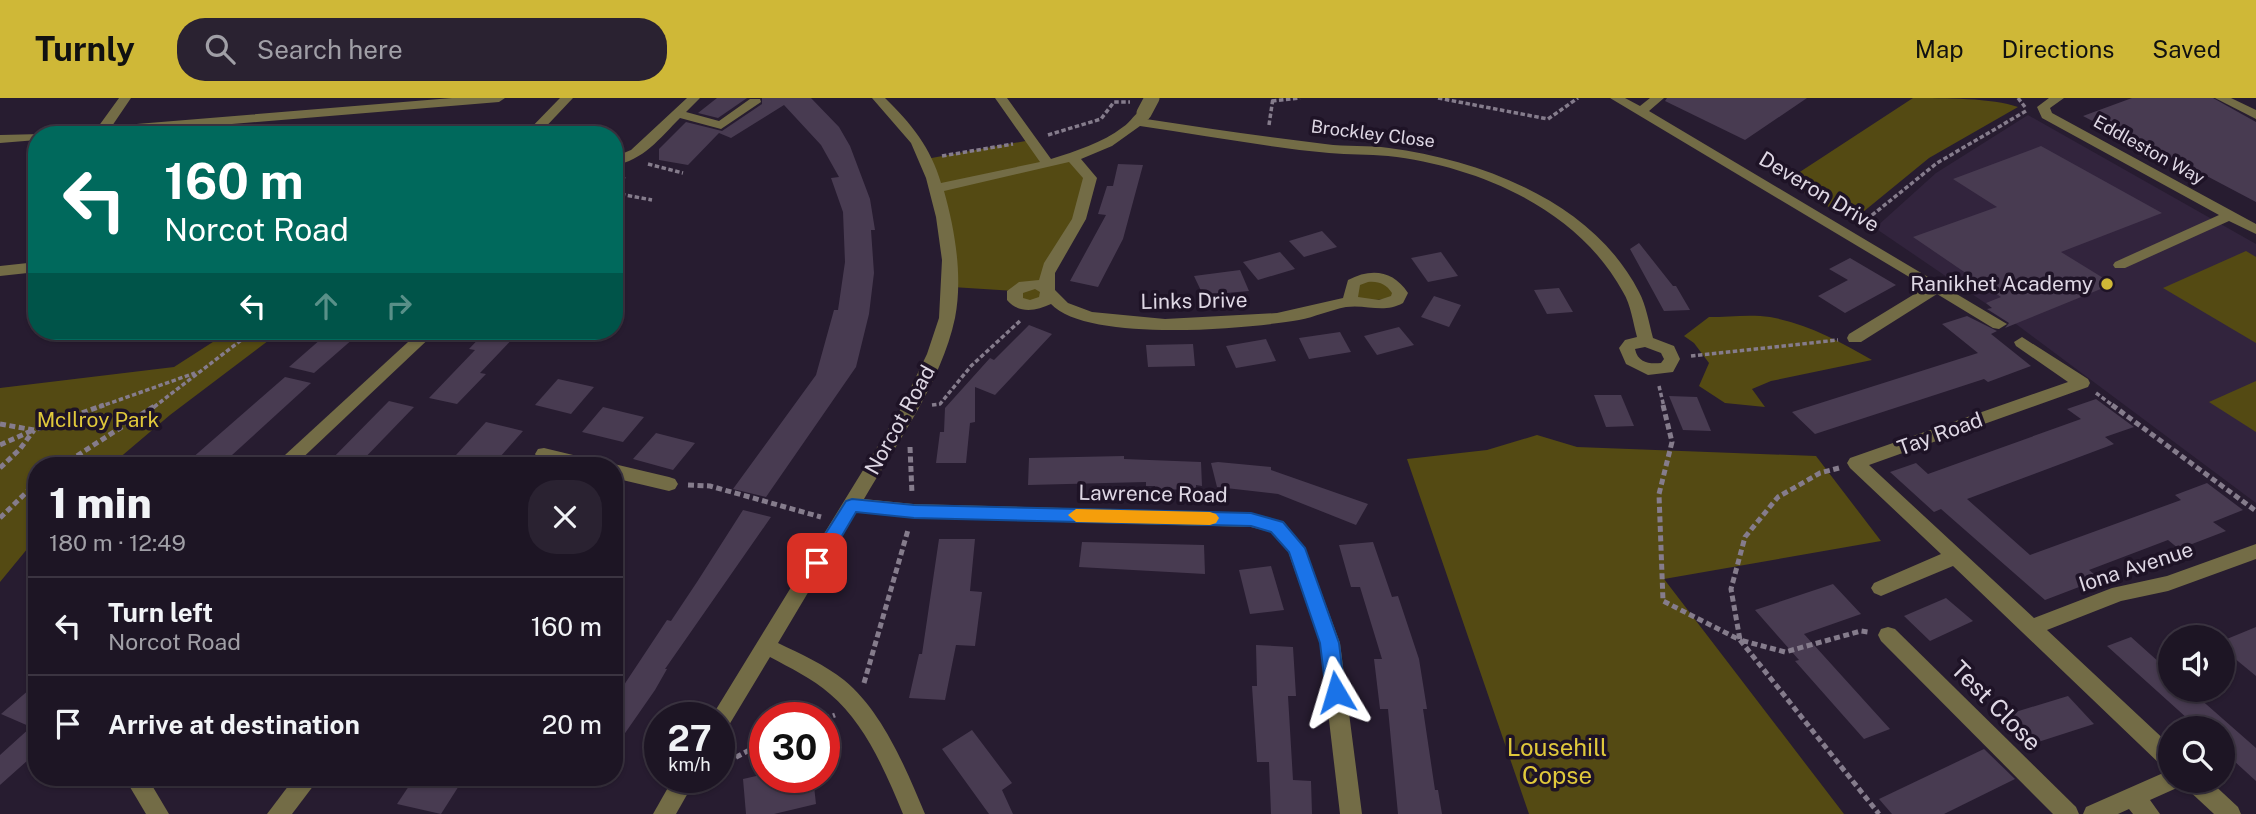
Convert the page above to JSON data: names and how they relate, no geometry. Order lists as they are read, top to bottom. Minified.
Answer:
{"streets":{"street":["Brockley Close","Eddleston Way","Deveron Drive","Links Drive","Norcot Road","Tay Road","Lawrence Road","Iona Avenue","Test Close"]},"crossings":[["Norcot Road","Lawrence Road"]],"parks":["McIlroy Park","Lousehill Copse"],"places":["Ranikhet Academy"],"page":{"header":"Turnly","search":"Search here","nav":["Map","Directions","Saved"],"turn":["160 m","Norcot Road"],"heading":["1 min","180 m · 12:49"],"list":[{"name":"Turn left","note":"Norcot Road","value":"160 m"},{"name":"Arrive at destination","value":"20 m"}],"speed":"27 km/h","limit":"30"}}
